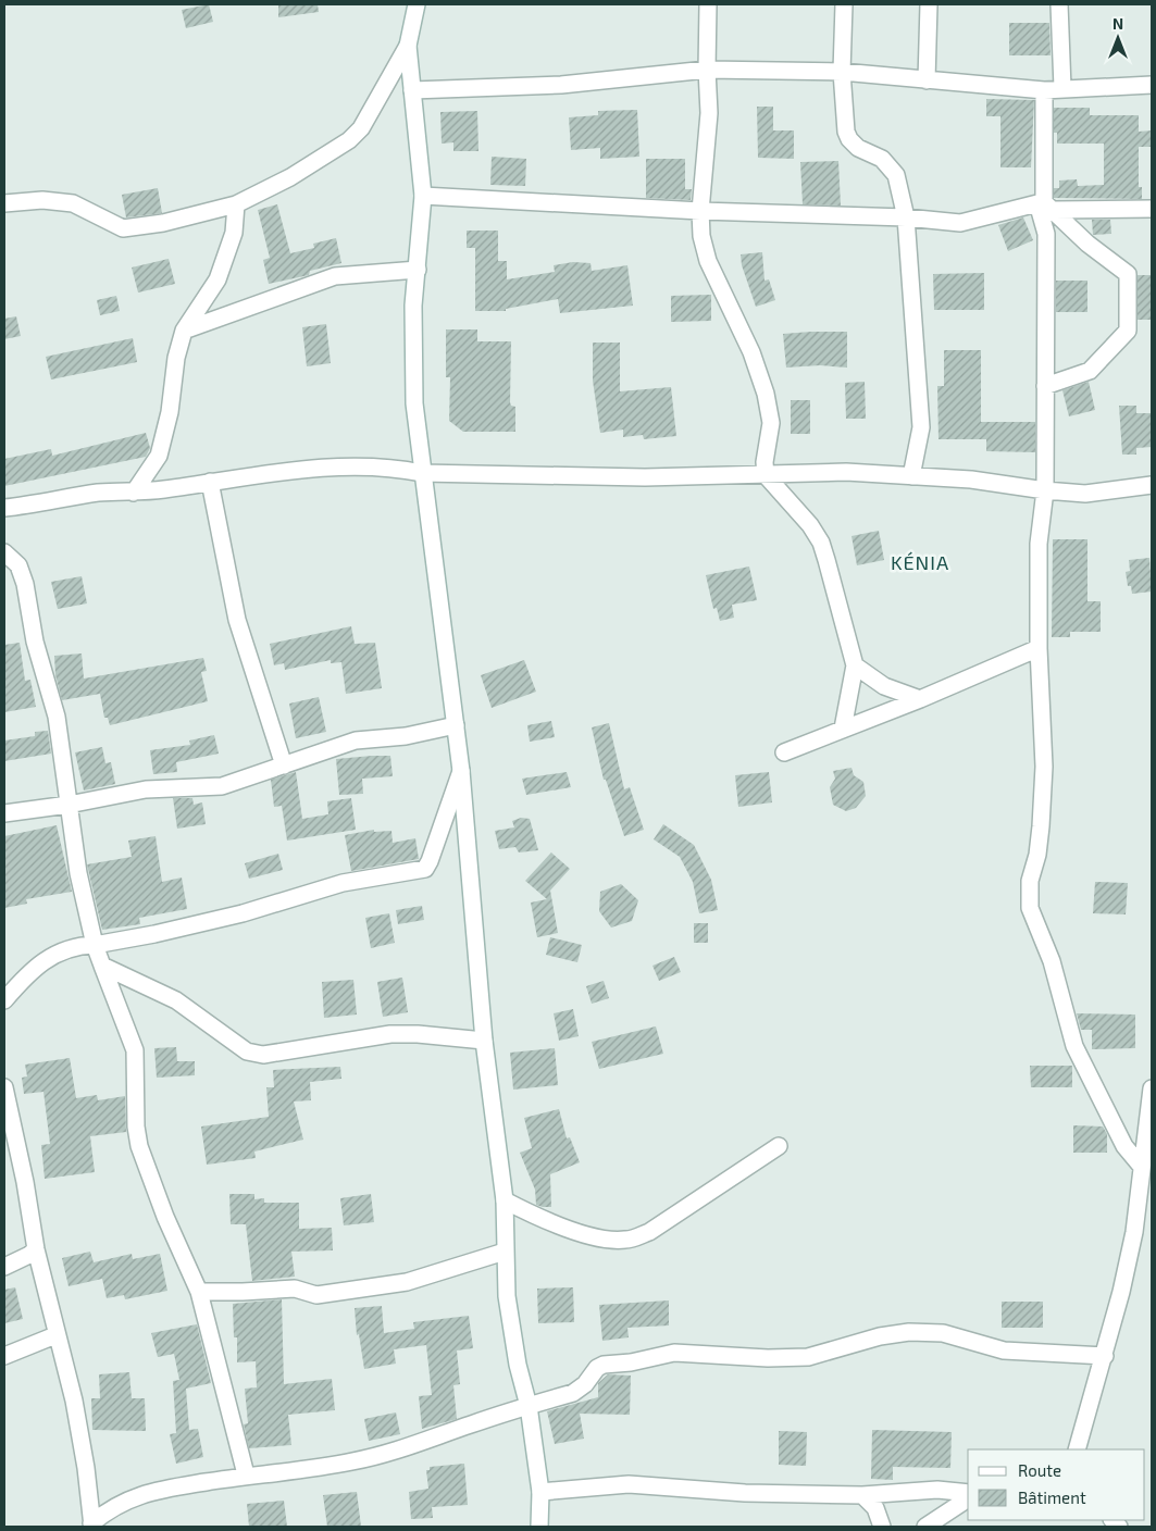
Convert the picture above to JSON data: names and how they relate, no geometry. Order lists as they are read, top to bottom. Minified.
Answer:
{"districts":["KÉNIA"],"legend":["Route","Bâtiment"],"north":"top"}
